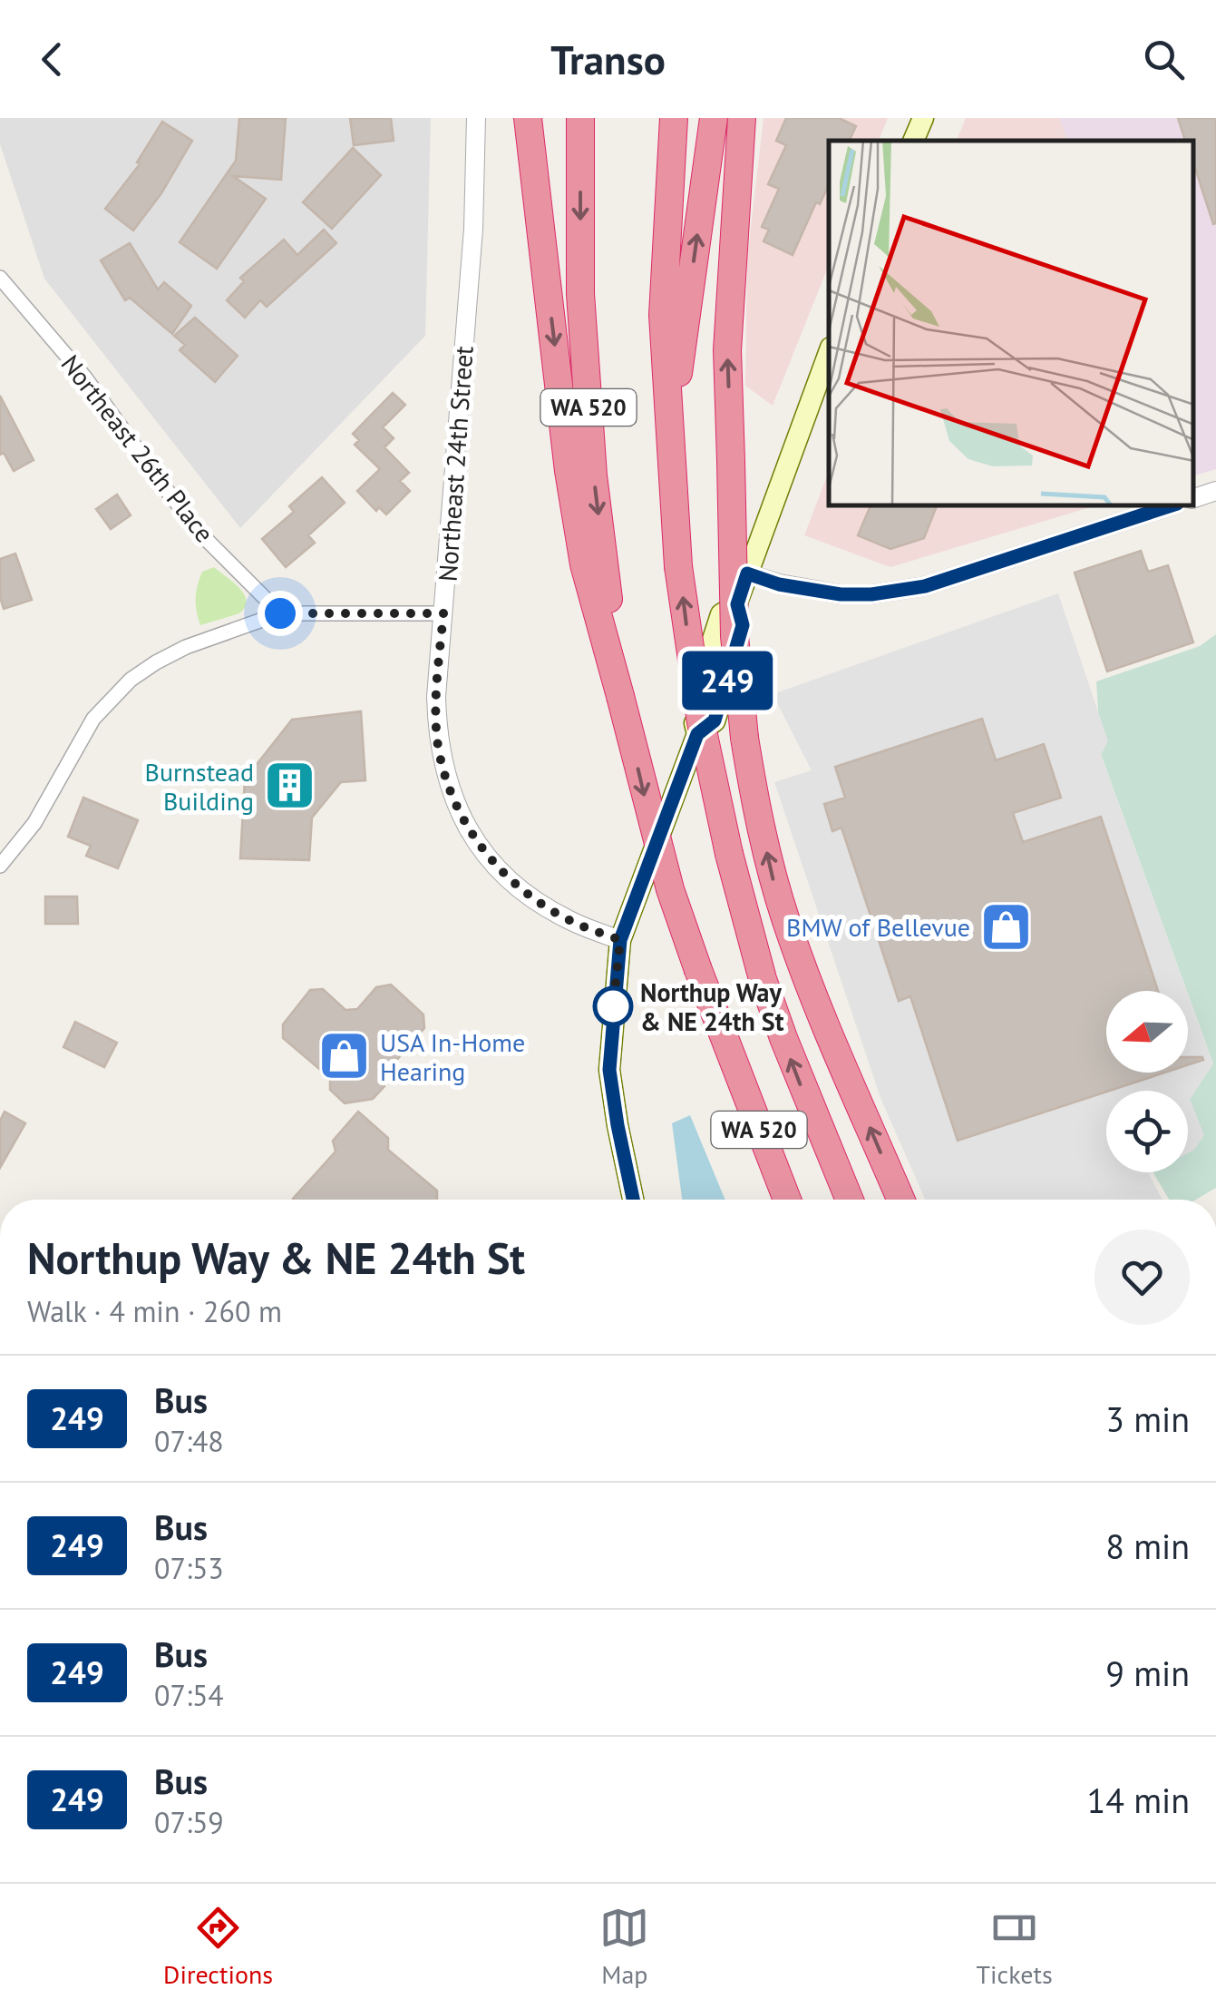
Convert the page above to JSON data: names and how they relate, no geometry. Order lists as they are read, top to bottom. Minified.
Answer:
{"streets":{"highway":["WA 520"],"street":["Northeast 26th Place","Northeast 24th Street"]},"places":{"building":["Burnstead Building"],"shop":["BMW of Bellevue","USA In-Home Hearing"],"other":["Northup Way & NE 24th St"]},"lines":["bus line 249"],"north":"left","page":{"header":"Transo","on_map":"249","heading":["Northup Way & NE 24th St","Walk · 4 min · 260 m"],"list":[{"mark":"249","name":"Bus","note":"07:48","value":"3 min"},{"mark":"249","name":"Bus","note":"07:53","value":"8 min"},{"mark":"249","name":"Bus","note":"07:54","value":"9 min"},{"mark":"249","name":"Bus","note":"07:59","value":"14 min"}],"tabs":["Directions","Map","Tickets"]}}
